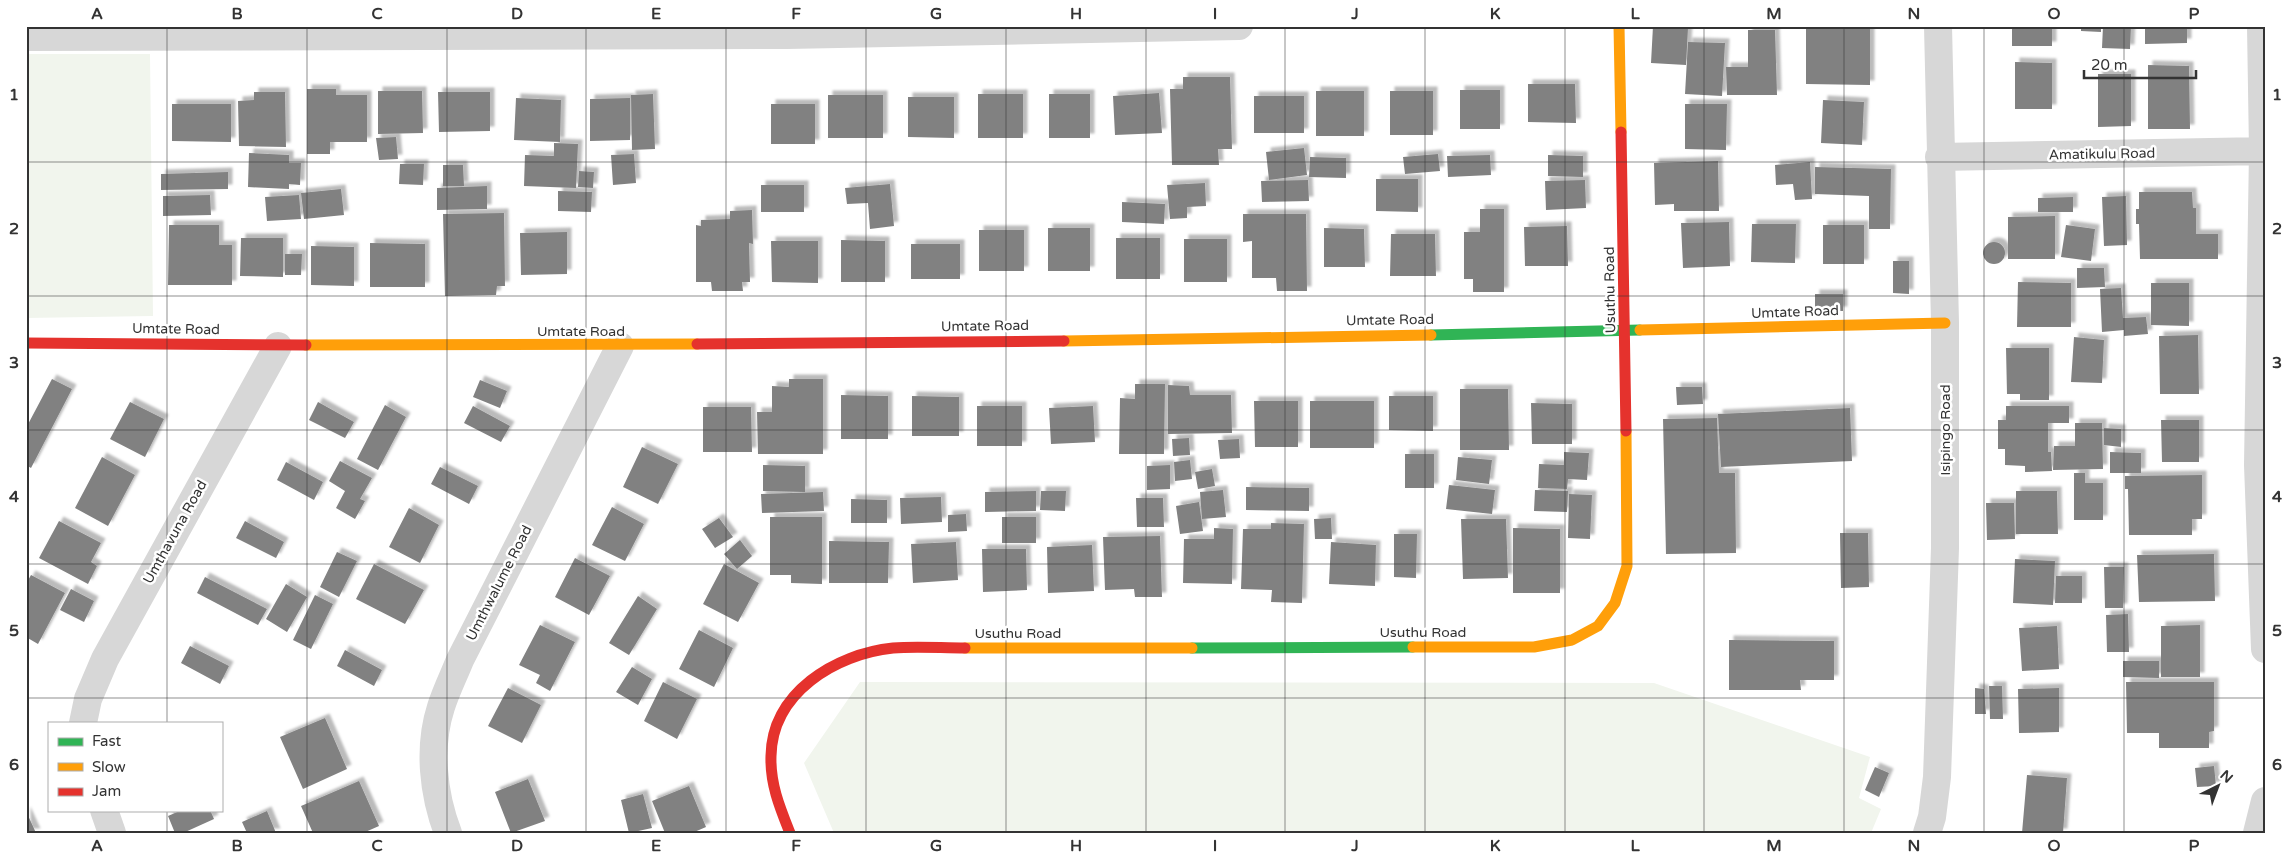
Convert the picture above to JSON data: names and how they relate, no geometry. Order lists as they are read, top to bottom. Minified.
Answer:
{"streets":{"street":["Amatikulu Road","Usuthu Road","Umtate Road","Isipingo Road","Umthavuna Road","Umthwalume Road"]},"crossings":[["Amatikulu Road","Isipingo Road"],["Usuthu Road","Umtate Road"],["Umtate Road","Isipingo Road"],["Umtate Road","Umthavuna Road"],["Umtate Road","Umthwalume Road"]],"legend":["Fast","Slow","Jam"],"scale_bar":"20 m","north":"top right","grid":{"columns":["A","B","C","D","E","F","G","H","I","J","K","L","M","N","O","P"],"rows":["1","2","3","4","5","6"]}}
